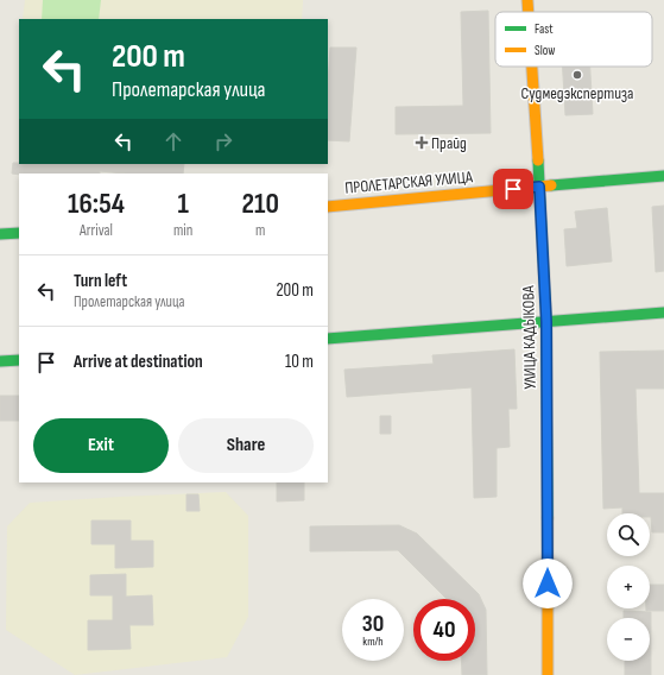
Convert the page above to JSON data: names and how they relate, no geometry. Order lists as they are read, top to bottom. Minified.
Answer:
{"streets":{"street":["ПРОЛЕТАРСКАЯ УЛИЦА","УЛИЦА КАДЫКОВА"]},"crossings":[["ПРОЛЕТАРСКАЯ УЛИЦА","УЛИЦА КАДЫКОВА"]],"places":{"other":["Судмедэкспертиза"],"health":["Прайд"]},"legend":["Fast","Slow"],"page":{"turn":["200 m","Пролетарская улица"],"eta":["16:54","Arrival","1","min","210","m"],"list":[{"name":"Turn left","note":"Пролетарская улица","value":"200 m"},{"name":"Arrive at destination","value":"10 m"}],"buttons":["Exit","Share"],"map_buttons":["+","−"],"speed":"30 km/h","limit":"40"}}
